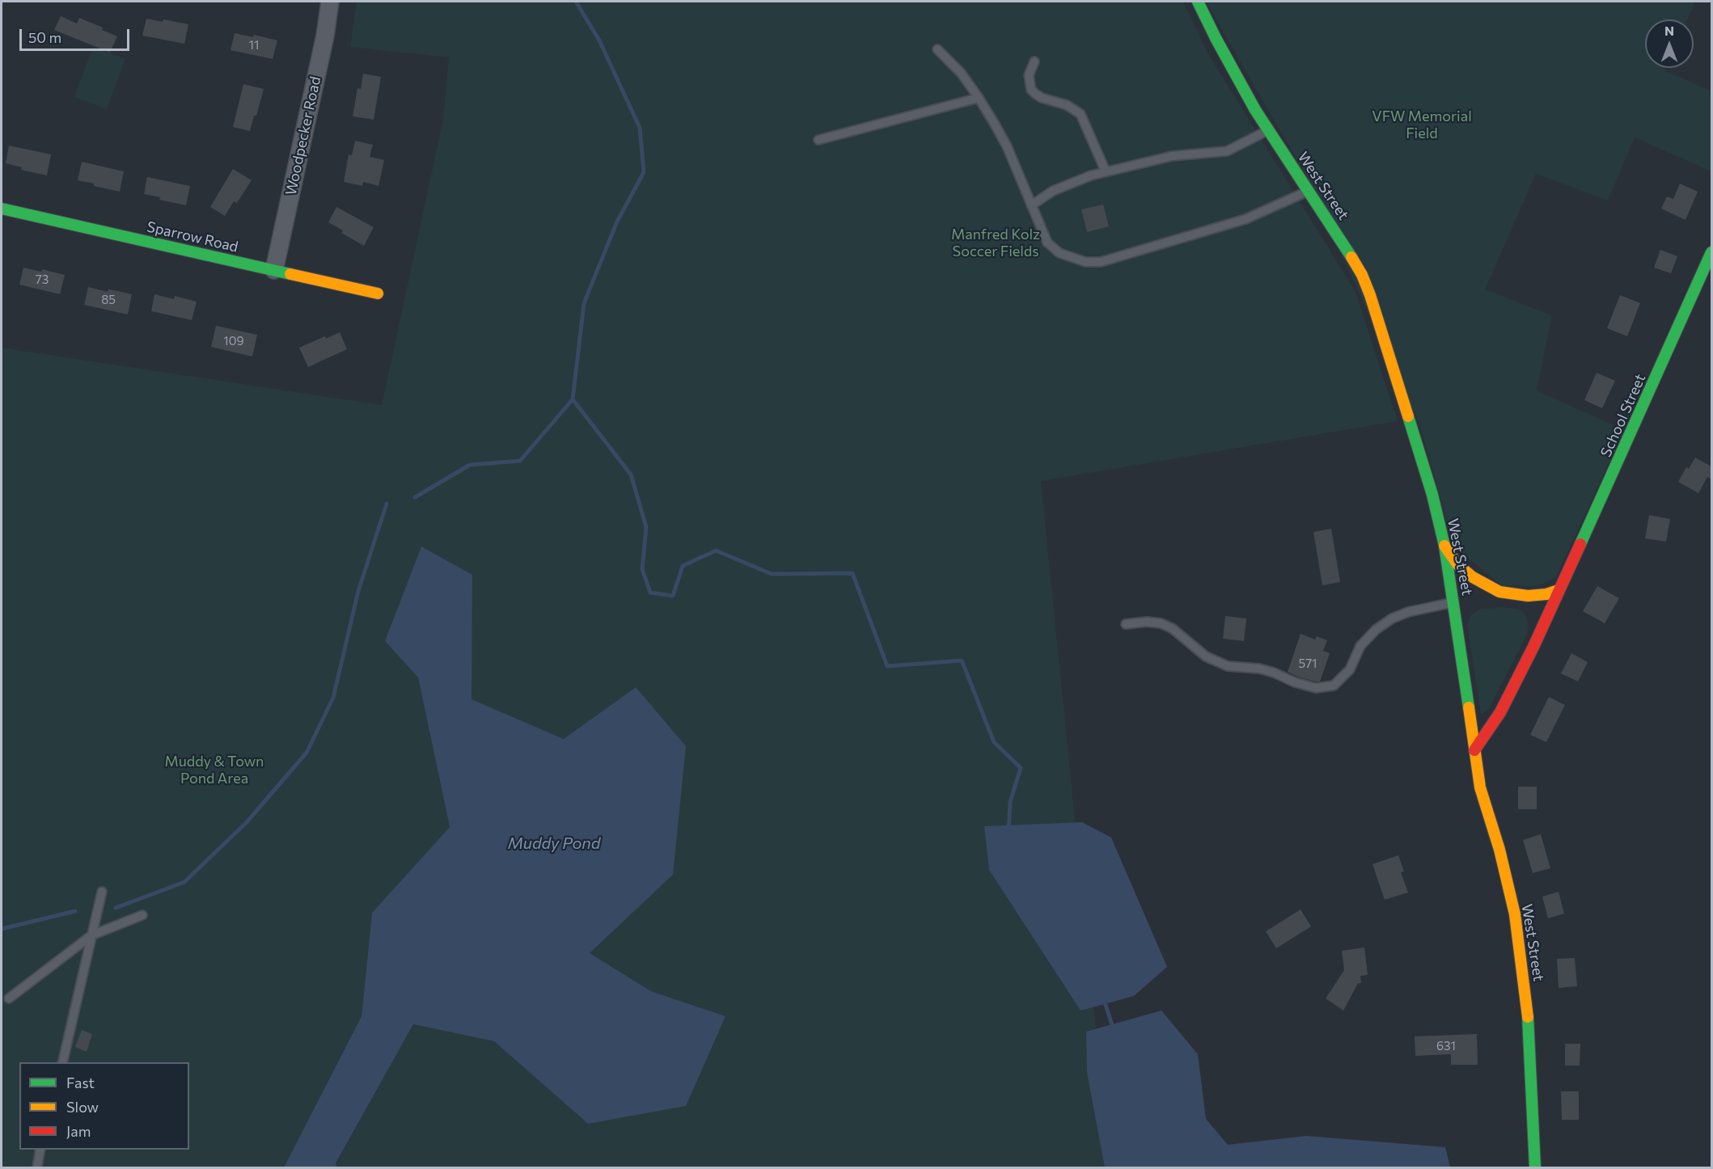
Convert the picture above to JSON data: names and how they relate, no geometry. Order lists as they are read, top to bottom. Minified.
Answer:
{"streets":{"street":["Woodpecker Road","West Street","Sparrow Road","School Street"]},"crossings":[["Woodpecker Road","Sparrow Road"],["West Street","School Street"]],"water":["Muddy Pond"],"parks":["VFW Memorial Field","Manfred Kolz Soccer Fields","Muddy & Town Pond Area"],"house_numbers":["11","73","85","109","571","631"],"legend":["Fast","Slow","Jam"],"scale_bar":"50 m","north":"top"}
